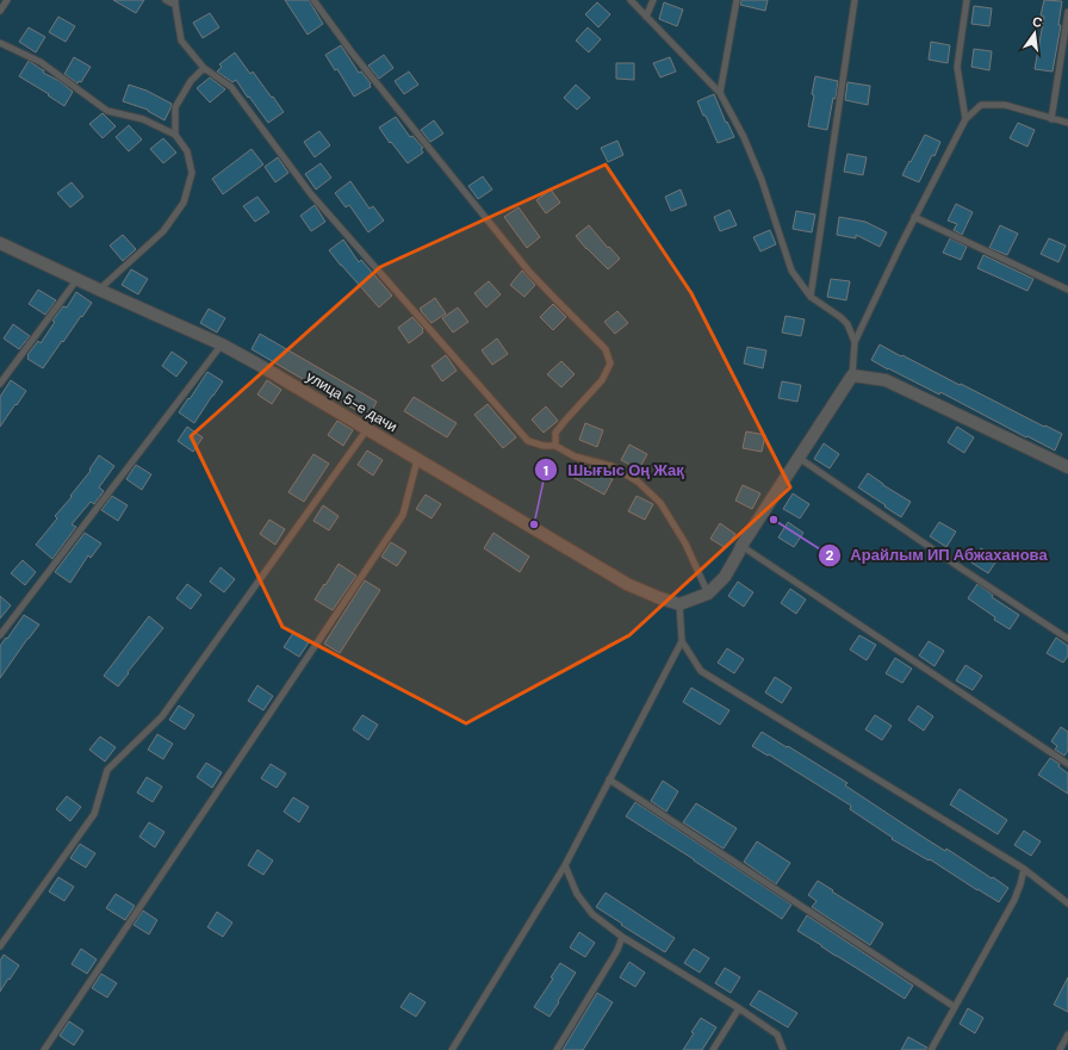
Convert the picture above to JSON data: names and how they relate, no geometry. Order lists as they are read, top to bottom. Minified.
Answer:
{"streets":{"street":["улица 5-е дачи"]},"places":["Арайлым ИП Абжаханова","Шығыс Оң Жақ"],"north":"top"}
